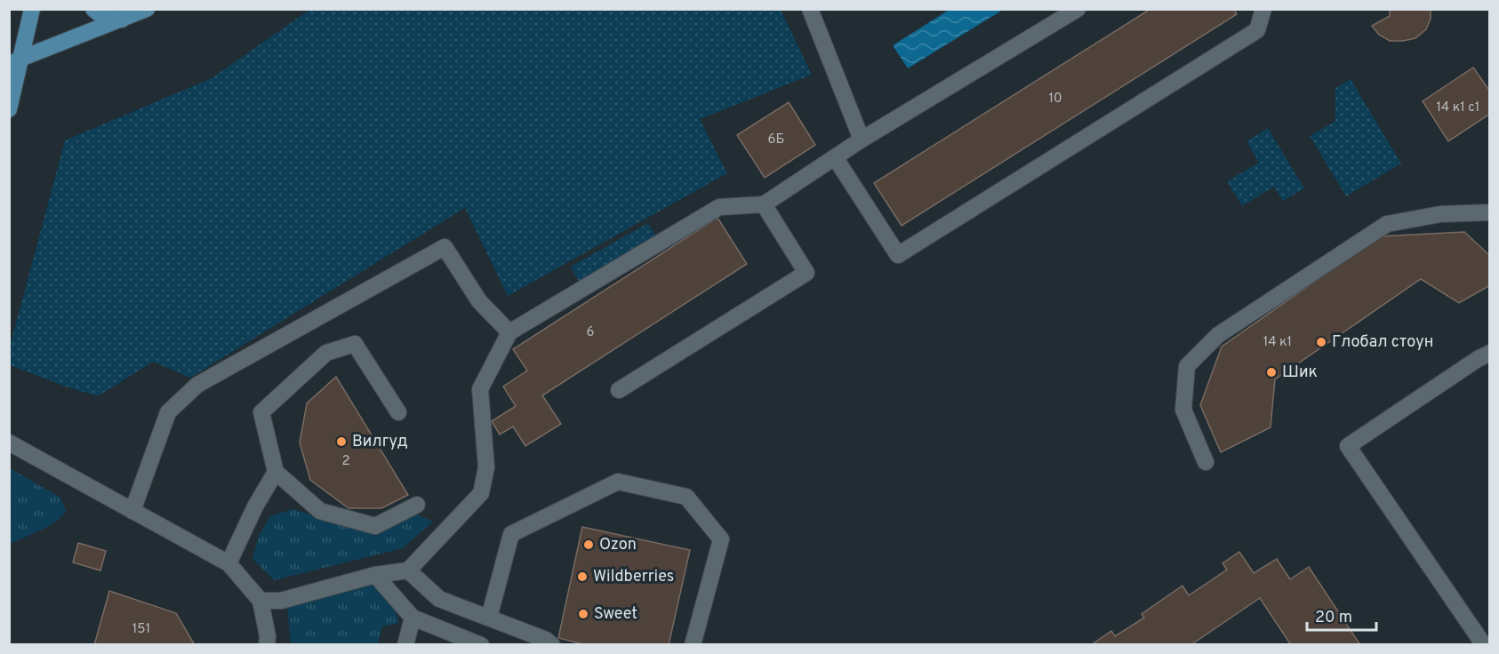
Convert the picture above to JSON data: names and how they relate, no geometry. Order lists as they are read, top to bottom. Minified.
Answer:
{"places":["Глобал стоун","Шик","Вилгуд","Ozon","Wildberries","Sweet"],"house_numbers":["10","14 к1 с1","6Б","6","14 к1","2","151"],"scale_bar":"20 m"}
